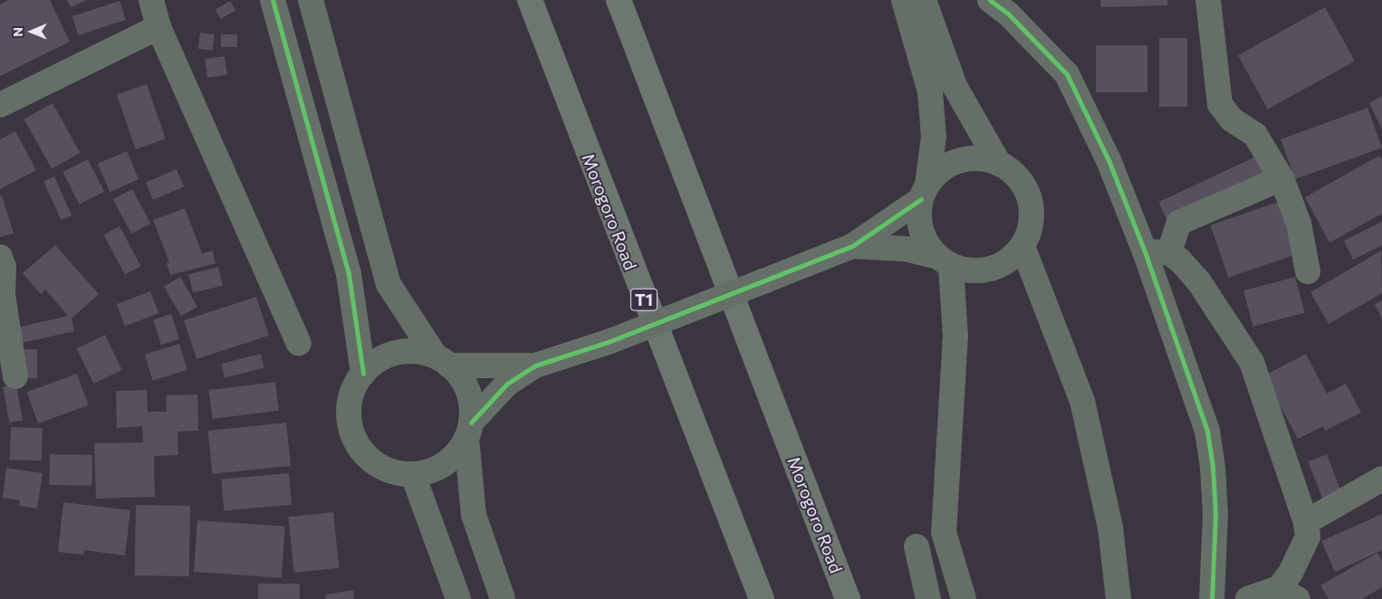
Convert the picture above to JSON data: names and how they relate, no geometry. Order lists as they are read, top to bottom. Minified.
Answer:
{"streets":{"highway":["Morogoro Road","T1"]},"north":"left"}
